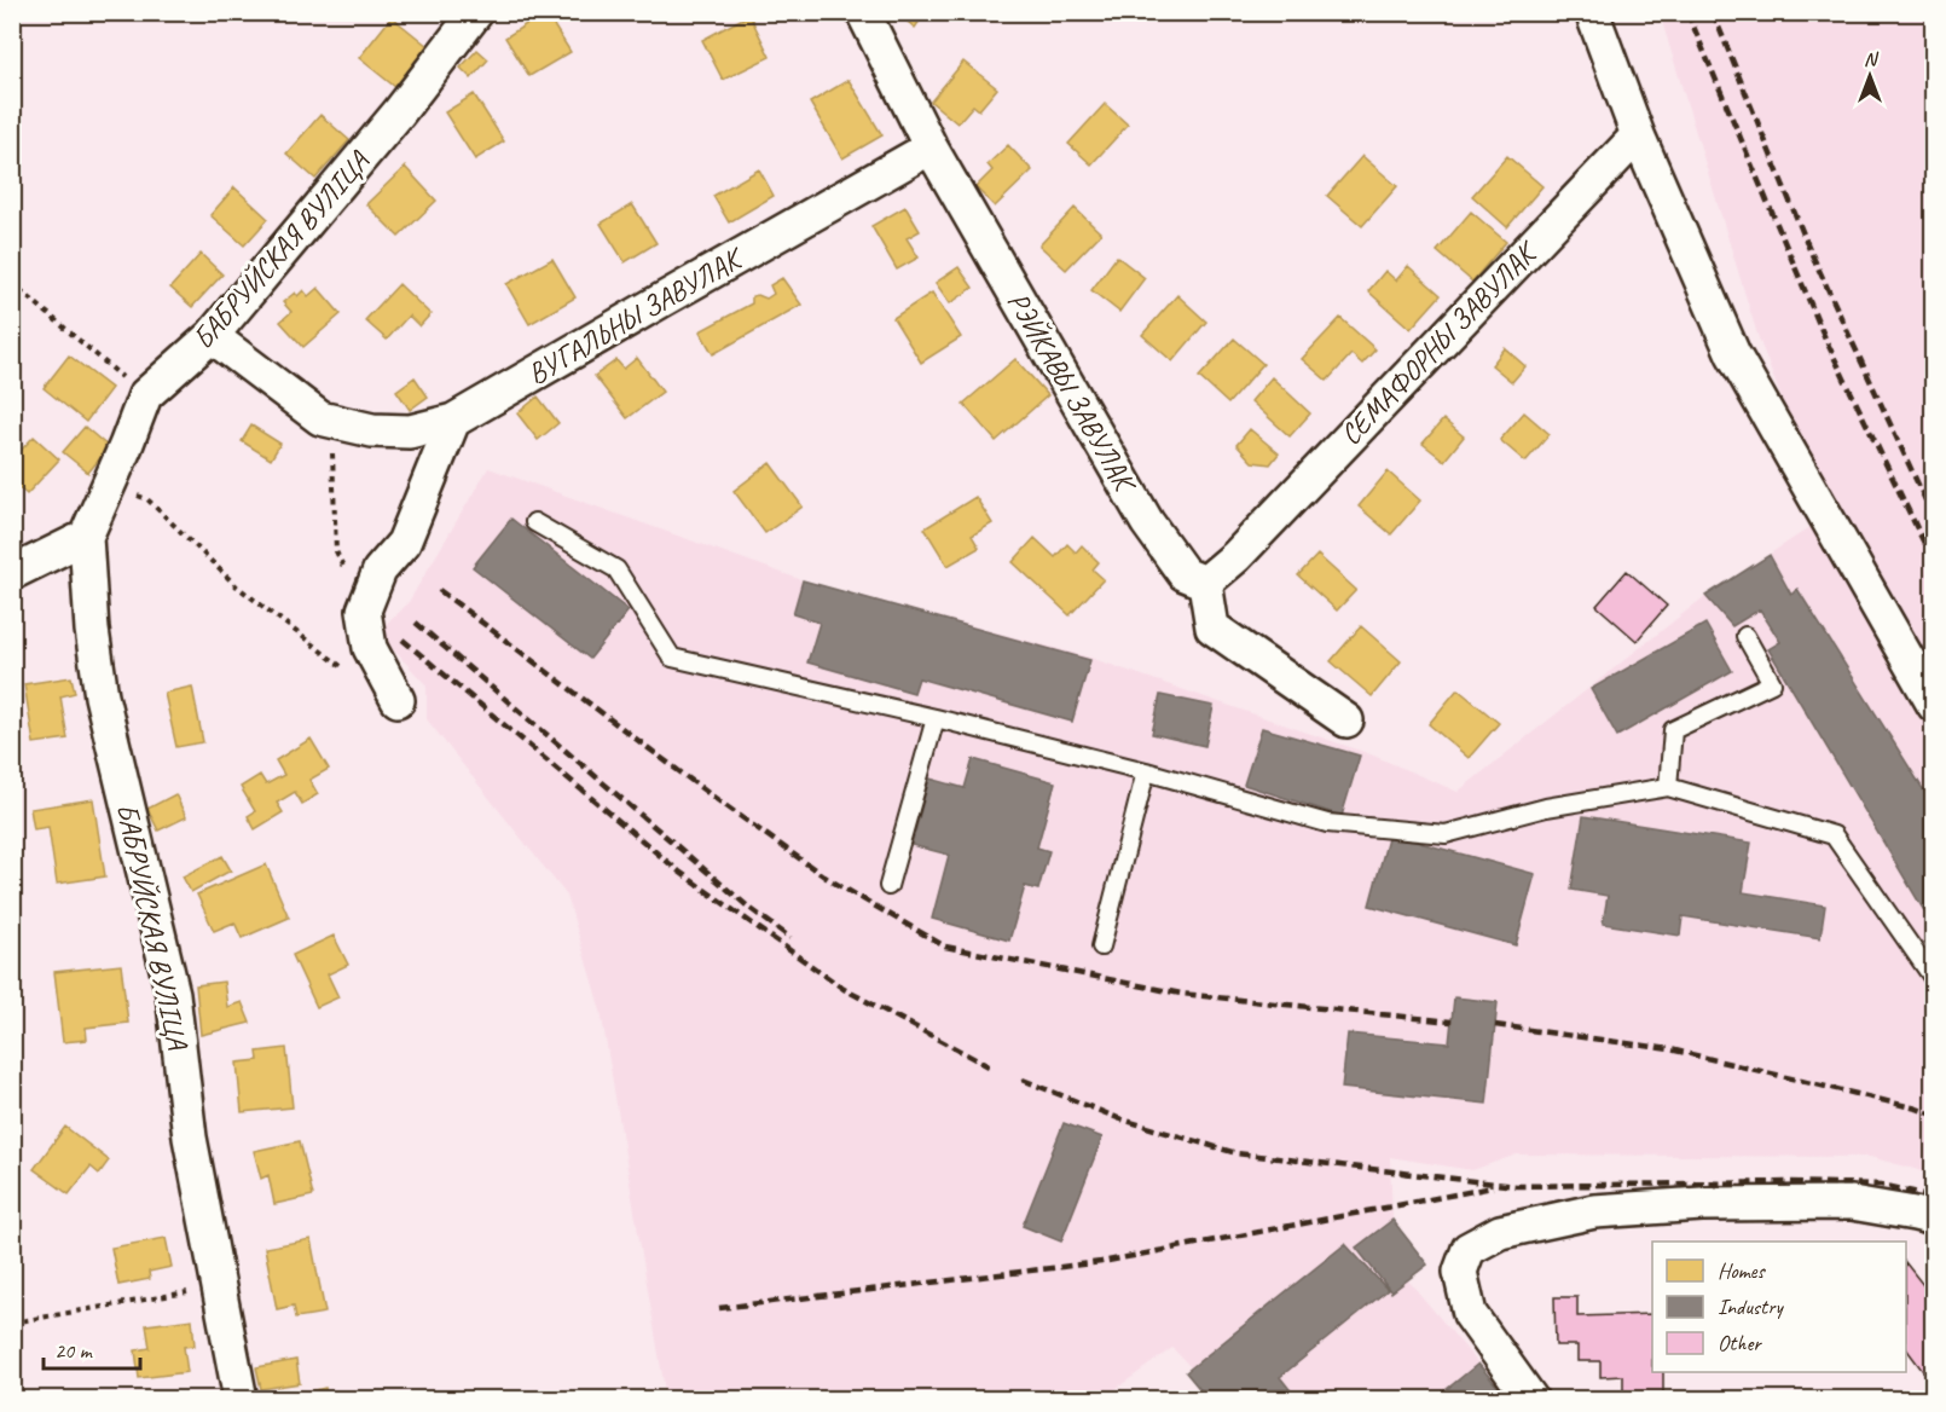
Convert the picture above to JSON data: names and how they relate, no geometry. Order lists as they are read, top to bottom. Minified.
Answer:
{"streets":{"street":["БАБРУЙСКАЯ ВУЛІЦА","ВУГАЛЬНЫ ЗАВУЛАК","СЕМАФОРНЫ ЗАВУЛАК","РЭЙКАВЫ ЗАВУЛАК"]},"crossings":[["ВУГАЛЬНЫ ЗАВУЛАК","РЭЙКАВЫ ЗАВУЛАК"],["СЕМАФОРНЫ ЗАВУЛАК","РЭЙКАВЫ ЗАВУЛАК"]],"legend":["Homes","Industry","Other"],"scale_bar":"20 m","north":"top"}
